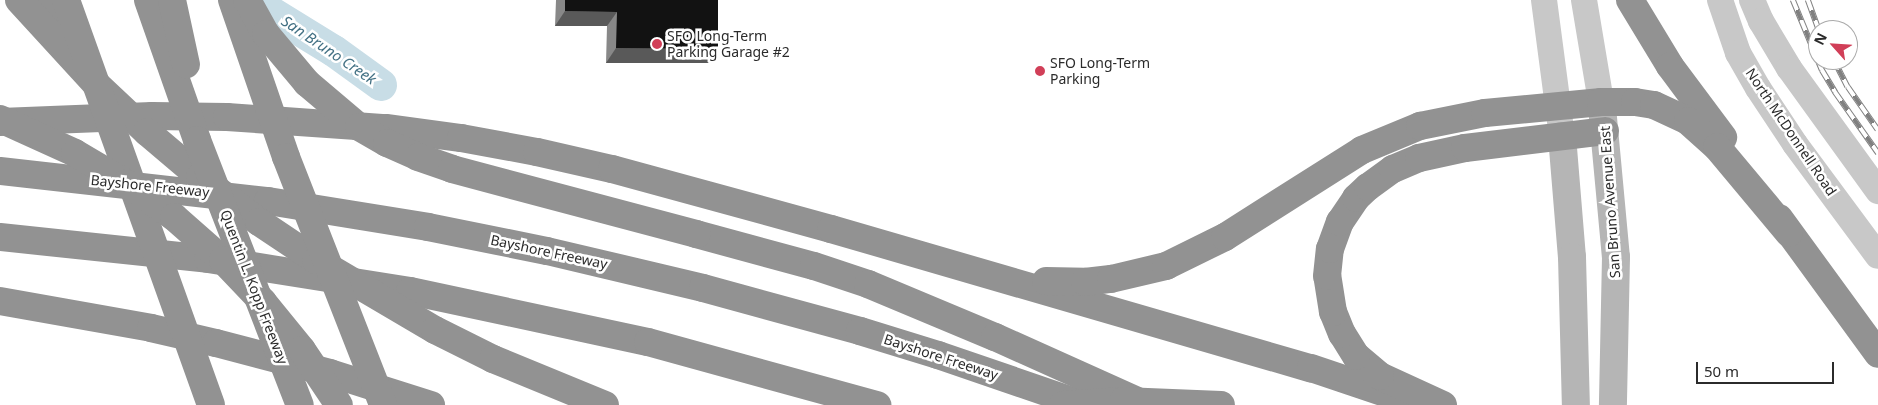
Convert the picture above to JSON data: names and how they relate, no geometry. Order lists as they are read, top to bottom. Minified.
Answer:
{"streets":{"highway":["Bayshore Freeway","Quentin L. Kopp Freeway"],"main road":["San Bruno Avenue East"],"street":["North McDonnell Road"]},"water":["San Bruno Creek"],"places":["SFO Long-Term Parking Garage #2","SFO Long-Term Parking"],"scale_bar":"50 m","north":"top left"}
